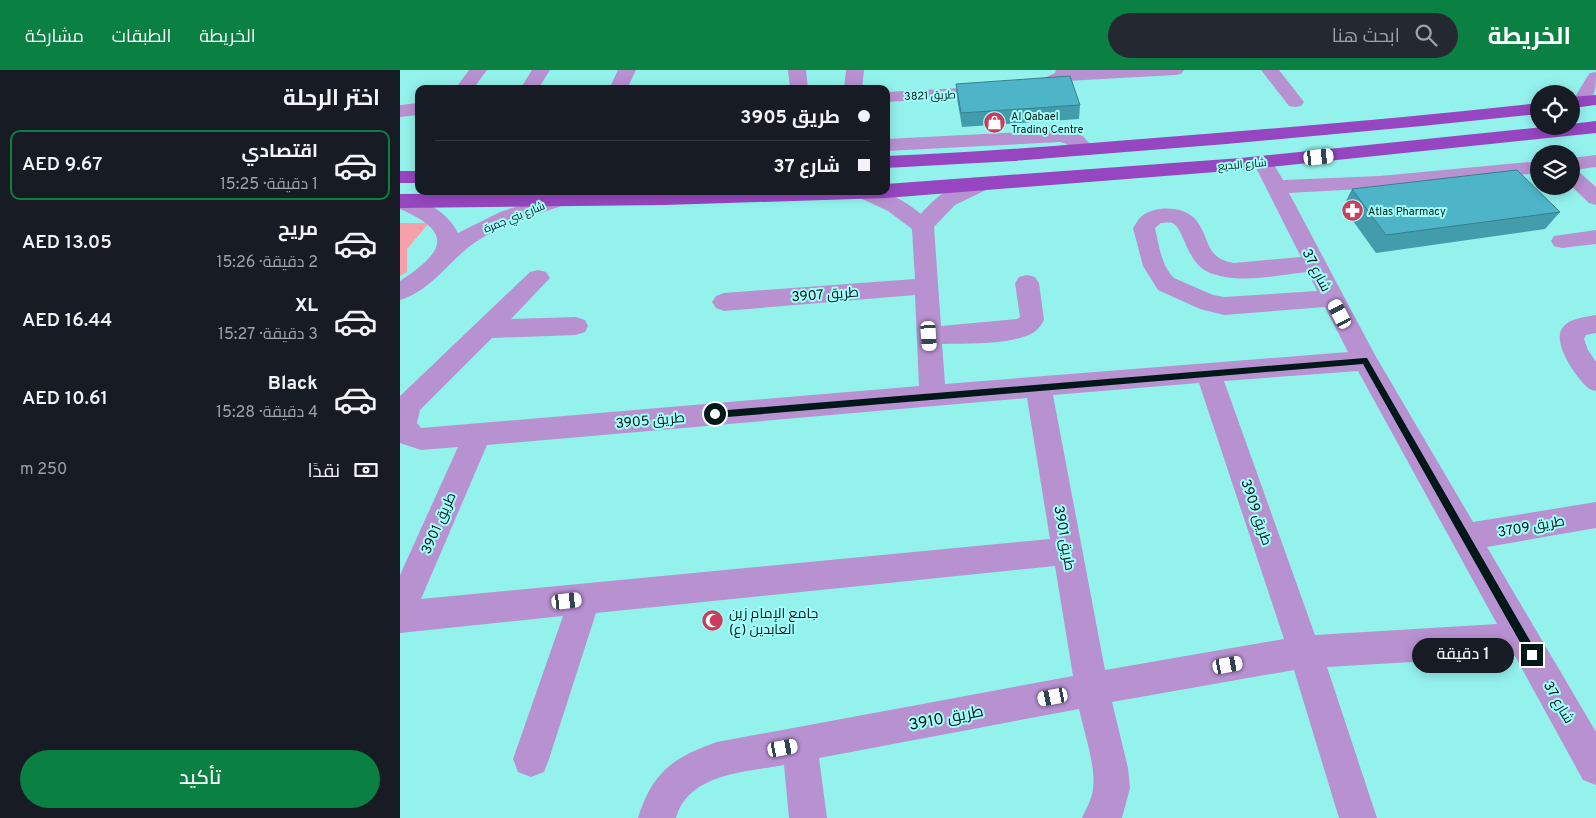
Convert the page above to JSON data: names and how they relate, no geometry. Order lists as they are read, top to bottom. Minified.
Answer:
{"streets":{"main road":["شارع البديع"],"street":["طريق 3821","شارع بني جمرة","شارع 37","طريق 3907","طريق 3905","طريق 3909","طريق 3901","طريق 3709","طريق 3910"]},"crossings":[["شارع البديع","شارع 37"],["شارع 37","طريق 3905"],["شارع 37","طريق 3709"],["طريق 3905","طريق 3909"],["طريق 3905","طريق 3901"],["طريق 3909","طريق 3910"],["طريق 3901","طريق 3910"]],"places":{"shop":["Al Qabael Trading Centre"],"pharmacy":["Atlas Pharmacy"],"mosque":["جامع الإمام زين العابدين (ع)"]},"page":{"header":"الخريطة","search":"ابحث هنا","nav":["الخريطة","الطبقات","مشاركة"],"heading":"اختر الرحلة","banner":["طريق 3905","شارع 37"],"list":[{"name":"اقتصادي","note":"1 دقيقة · 15:25","value":"AED 9.67"},{"name":"مريح","note":"2 دقيقة · 15:26","value":"AED 13.05"},{"name":"XL","note":"3 دقيقة · 15:27","value":"AED 16.44"},{"name":"Black","note":"4 دقيقة · 15:28","value":"AED 10.61"}],"pay":["نقدًا","250 m"],"bubble":"1 دقيقة","buttons":"تأكيد"}}
